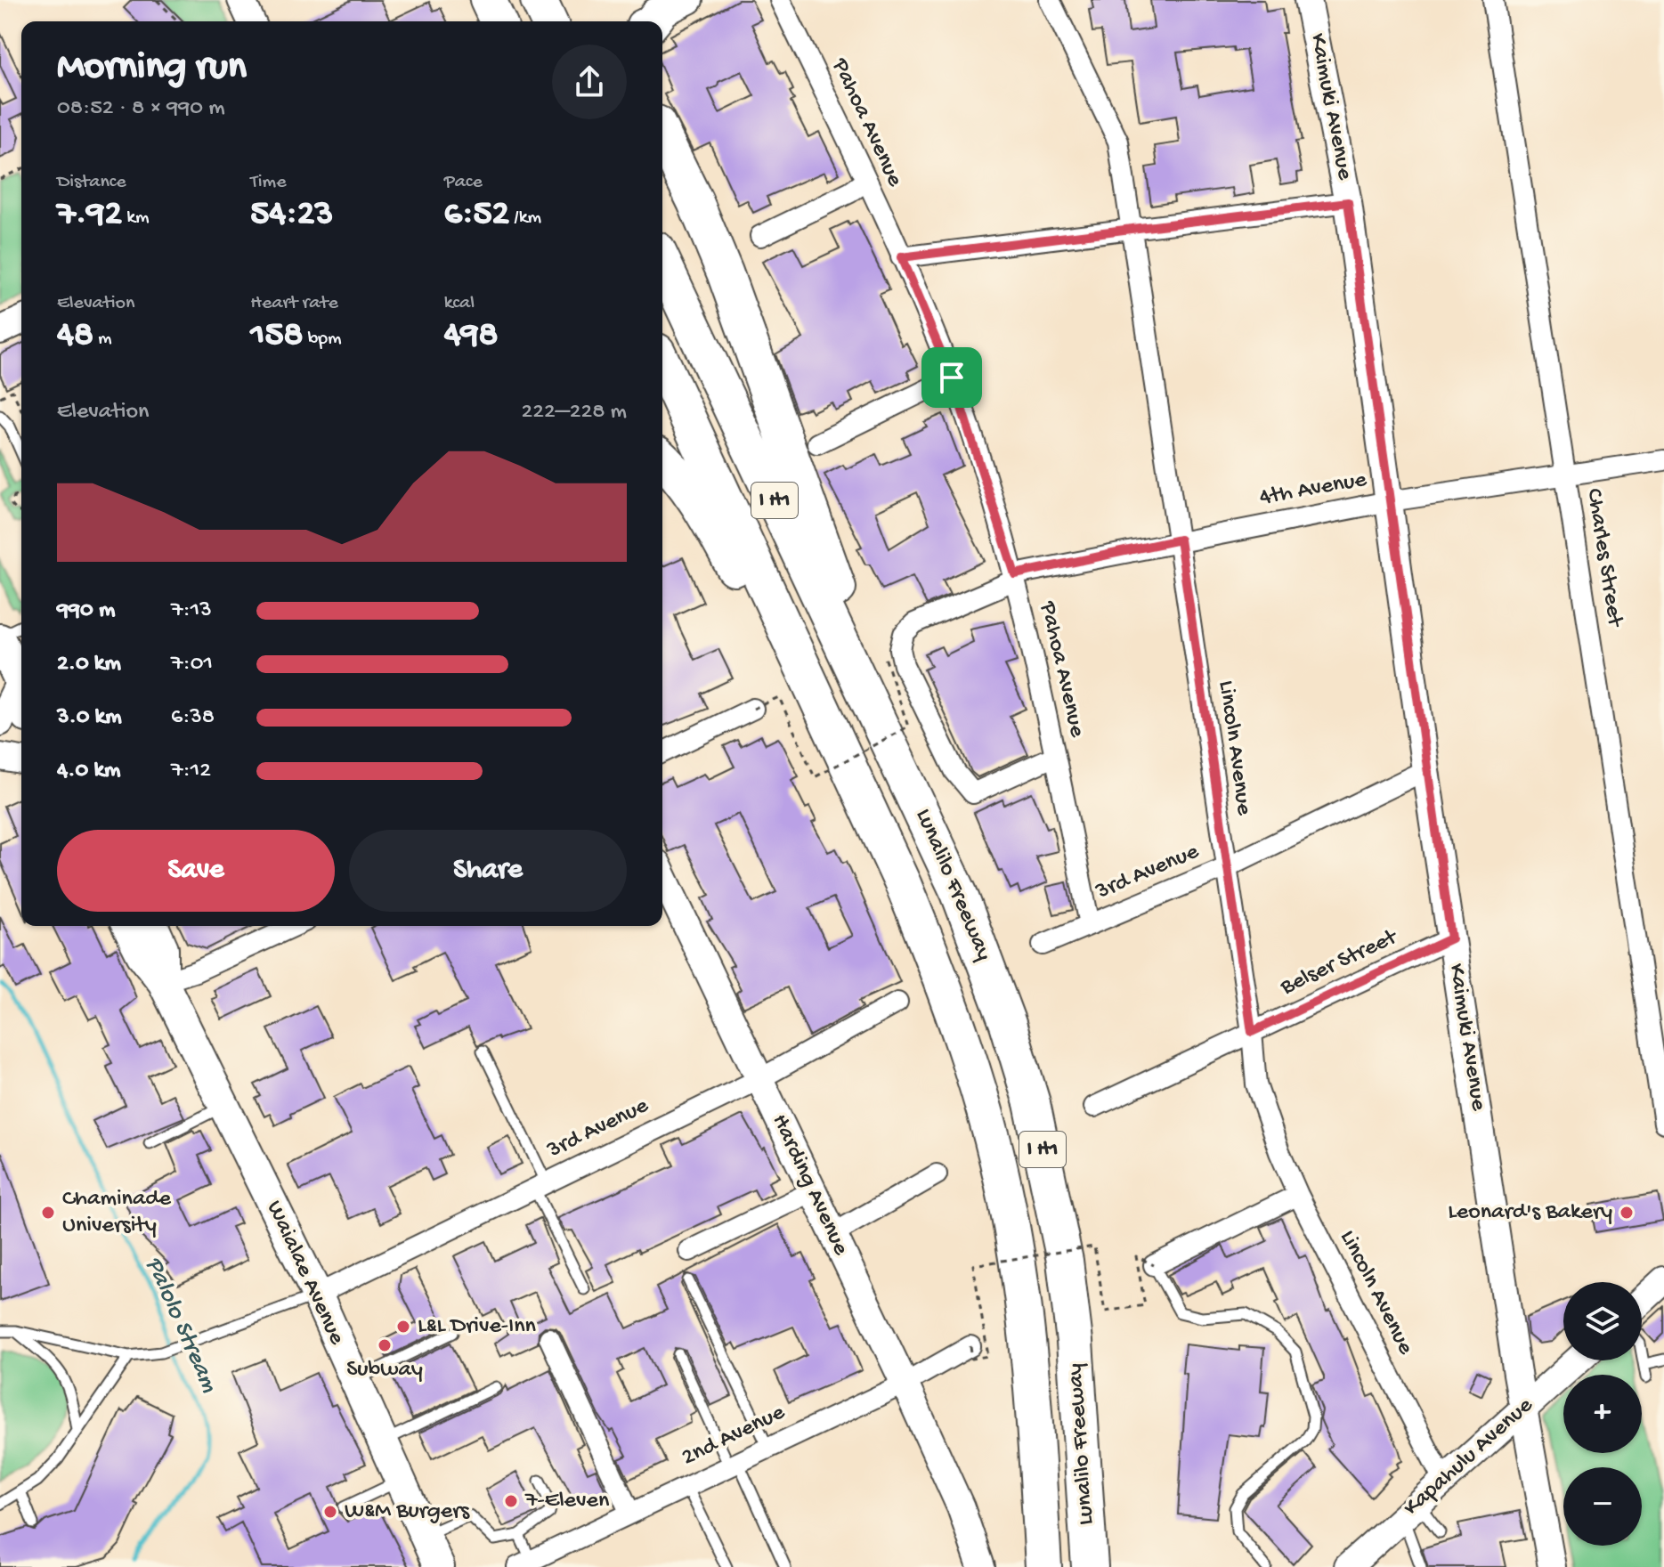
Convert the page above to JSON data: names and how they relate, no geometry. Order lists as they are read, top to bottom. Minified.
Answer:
{"streets":{"highway":["I H1","Lunalilo Freeway"],"main road":["Waialae Avenue"],"street":["Kaimuki Avenue","Pahoa Avenue","4th Avenue","Charles Street","Lincoln Avenue","3rd Avenue","Belser Street","Harding Avenue","2nd Avenue","Kapahulu Avenue"]},"crossings":[["Kaimuki Avenue","4th Avenue"],["Kaimuki Avenue","3rd Avenue"],["Kaimuki Avenue","Belser Street"],["Kaimuki Avenue","Kapahulu Avenue"],["Pahoa Avenue","4th Avenue"],["Pahoa Avenue","3rd Avenue"],["4th Avenue","Charles Street"],["4th Avenue","Lincoln Avenue"],["Lincoln Avenue","3rd Avenue"],["Lincoln Avenue","Belser Street"],["Lincoln Avenue","Kapahulu Avenue"],["3rd Avenue","Harding Avenue"],["3rd Avenue","Waialae Avenue"],["Harding Avenue","2nd Avenue"]],"water":["Palolo Stream"],"places":["Chaminade University","Leonard's Bakery","L&L Drive-Inn","Subway","7-Eleven","W&M Burgers"],"page":{"heading":["Morning run","08:52 · 8 × 990 m"],"stats":[["Distance","7.92 km"],["Time","54:23"],["Pace","6:52 /km"],["Elevation","48 m"],["Heart rate","158 bpm"],["kcal","498"]],"chart":["Elevation","222–228 m"],"list":[{"name":"990 m","note":"7:13"},{"name":"2.0 km","note":"7:01"},{"name":"3.0 km","note":"6:38"},{"name":"4.0 km","note":"7:12"}],"buttons":["Save","Share"],"map_buttons":["+","−"]}}
